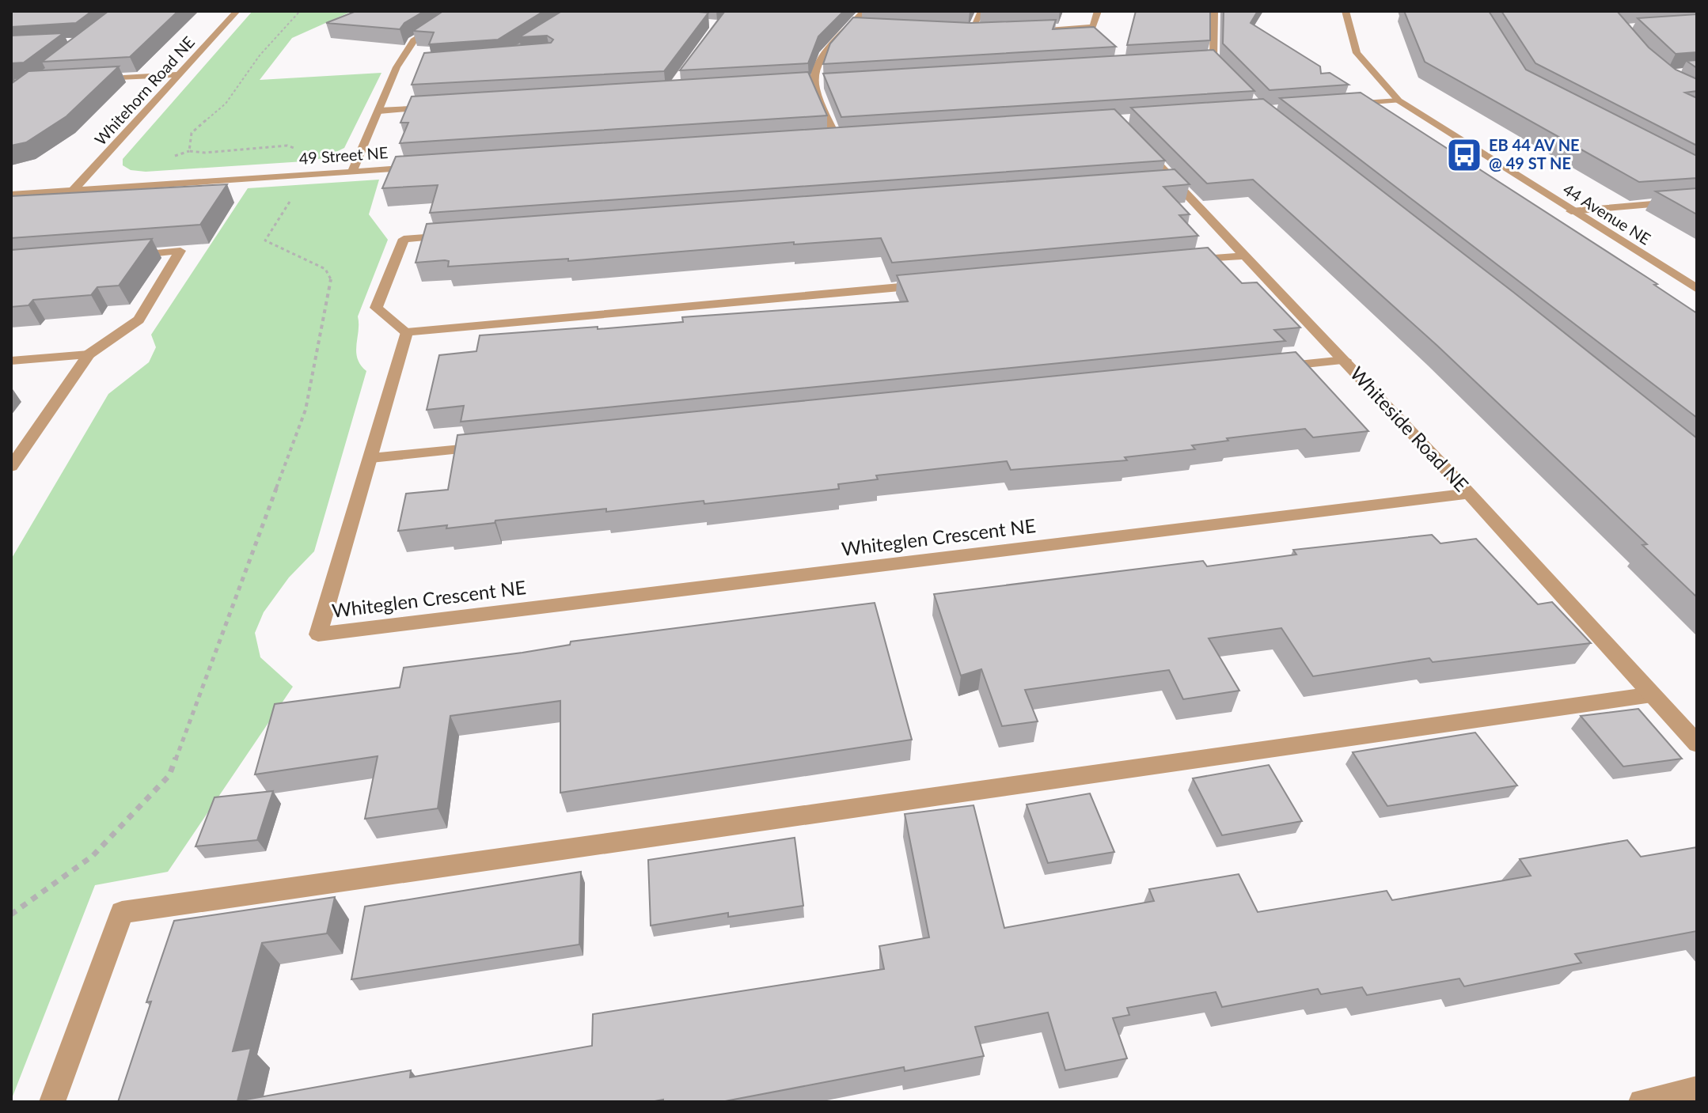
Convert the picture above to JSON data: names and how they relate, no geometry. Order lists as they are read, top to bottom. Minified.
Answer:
{"streets":{"street":["Whitehorn Road NE","49 Street NE","44 Avenue NE","Whiteside Road NE","Whiteglen Crescent NE"]},"crossings":[["Whitehorn Road NE","49 Street NE"],["Whiteside Road NE","Whiteglen Crescent NE"]],"places":{"bus stop":["EB 44 AV NE @ 49 ST NE"]}}
